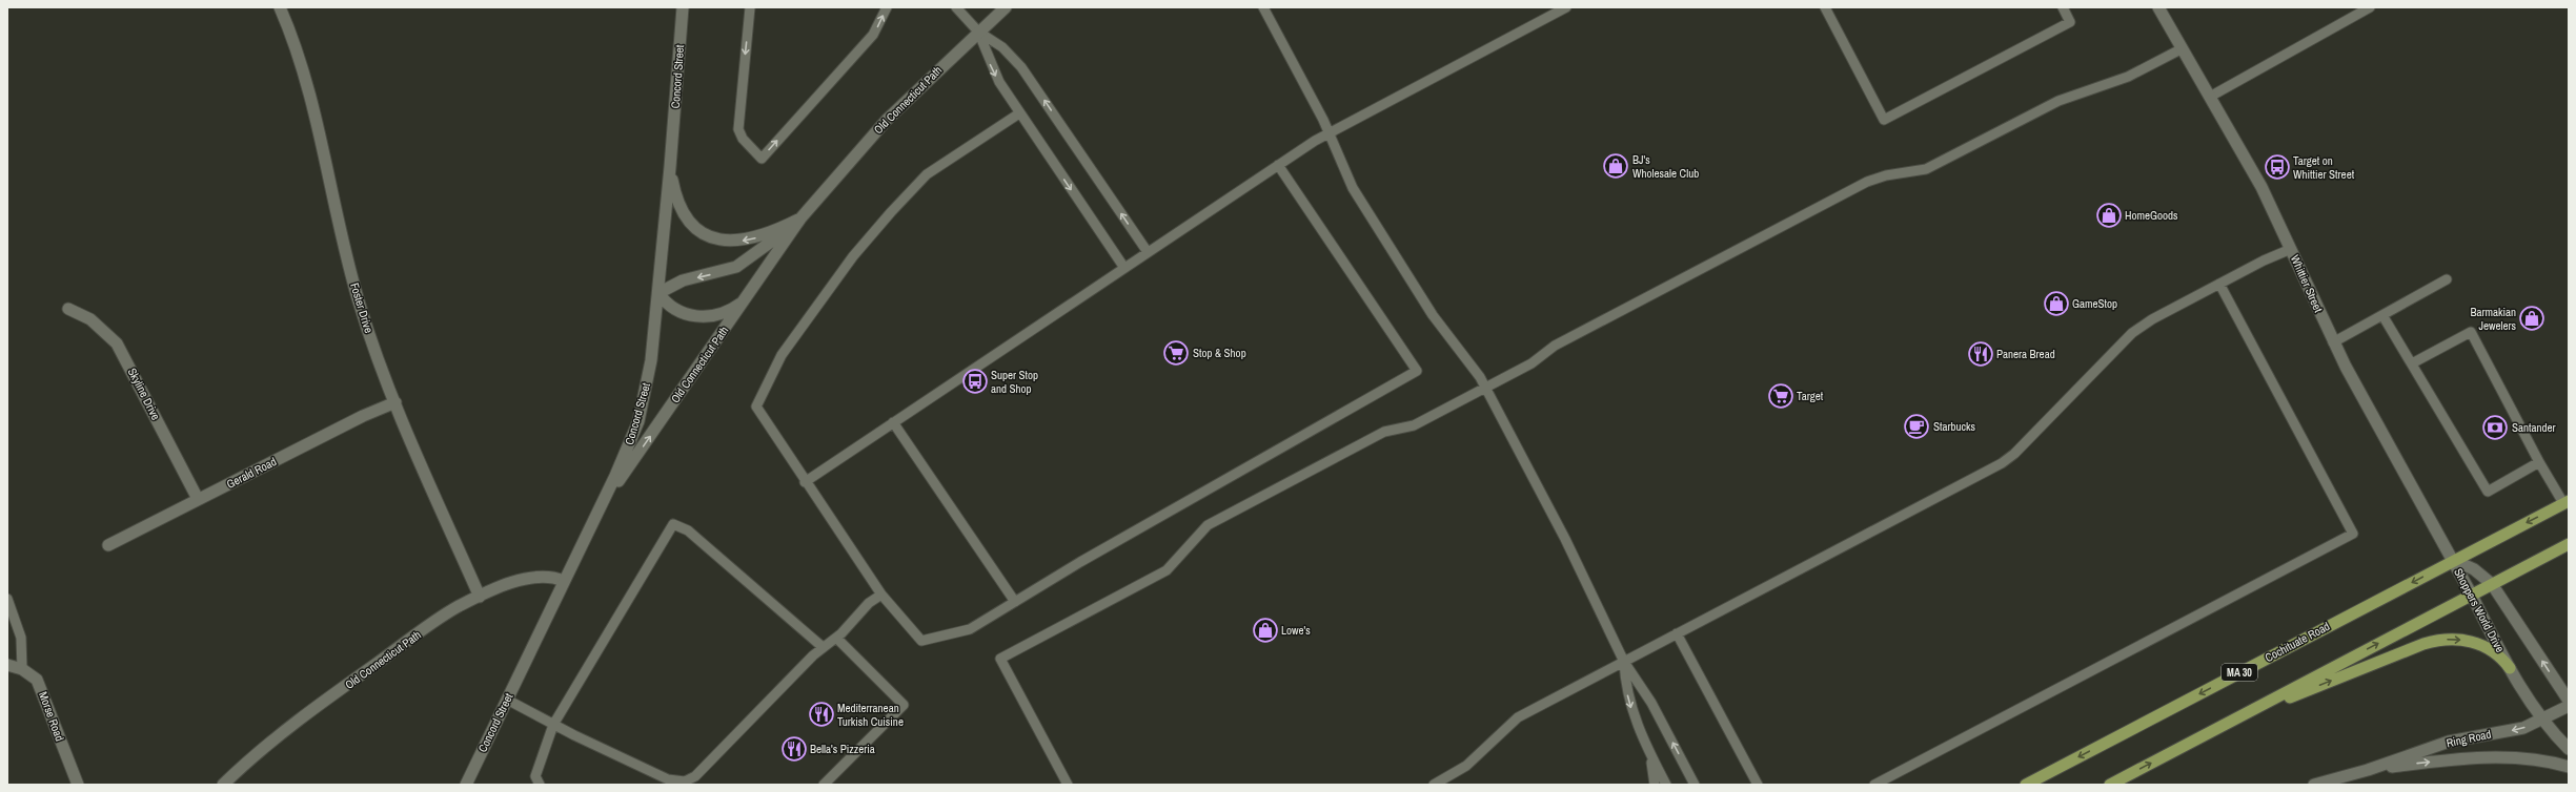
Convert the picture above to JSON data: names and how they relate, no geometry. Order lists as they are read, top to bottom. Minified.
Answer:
{"streets":{"main road":["Cochituate Road","MA 30"],"street":["Concord Street","Old Connecticut Path","Whittier Street","Foster Drive","Skyline Drive","Gerald Road","Shoppers World Drive","Morse Road","Ring Road"]},"crossings":[["Concord Street","Old Connecticut Path"],["Old Connecticut Path","Foster Drive"],["Whittier Street","Shoppers World Drive"],["Whittier Street","Cochituate Road"],["Foster Drive","Gerald Road"],["Skyline Drive","Gerald Road"],["Shoppers World Drive","Cochituate Road"],["Shoppers World Drive","Ring Road"]],"places":{"shop":["BJ's Wholesale Club","HomeGoods","GameStop","Barmakian Jewelers","Lowe's"],"bus stop":["Target on Whittier Street","Super Stop and Shop"],"supermarket":["Stop & Shop","Target"],"restaurant":["Panera Bread","Mediterranean Turkish Cuisine","Bella's Pizzeria"],"cafe":["Starbucks"],"bank":["Santander"]}}
